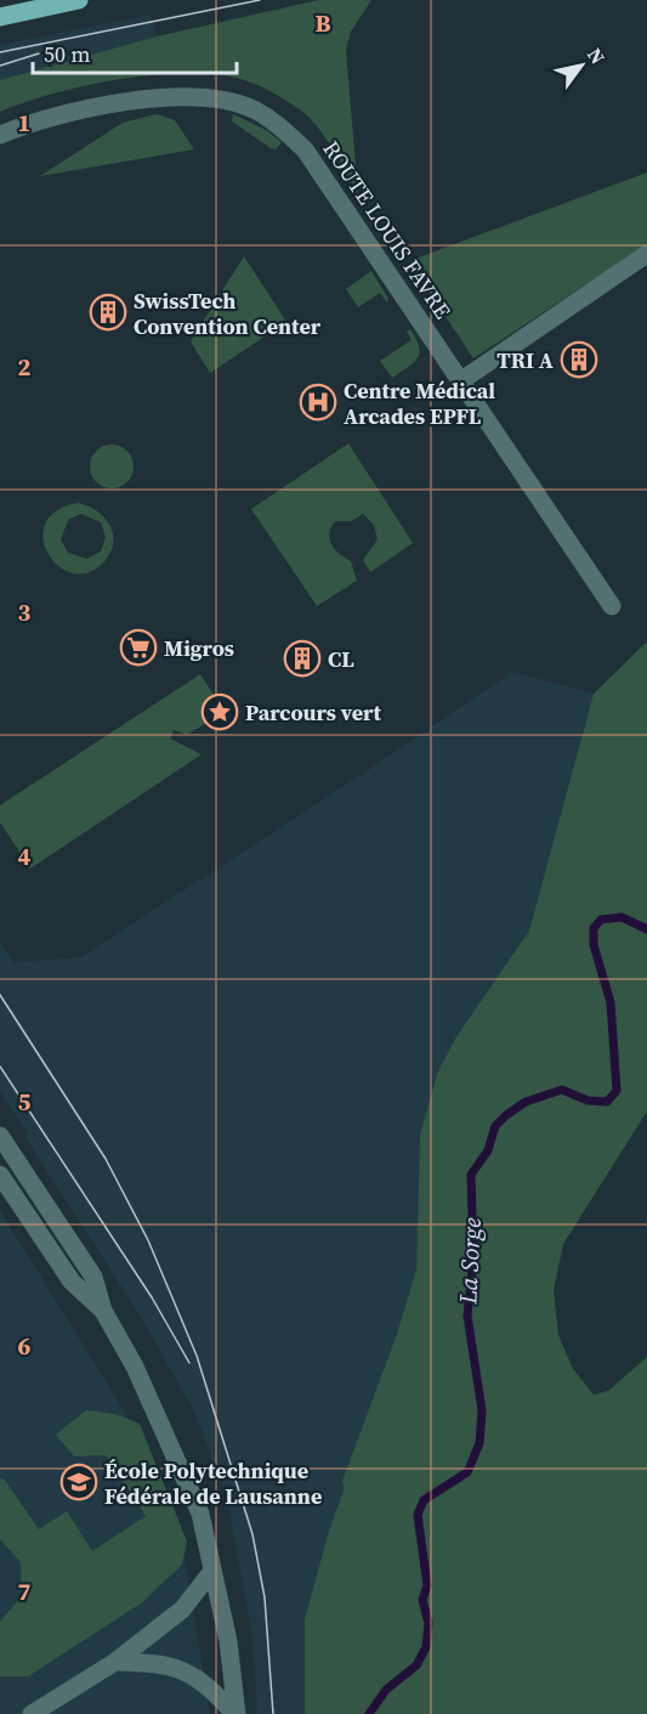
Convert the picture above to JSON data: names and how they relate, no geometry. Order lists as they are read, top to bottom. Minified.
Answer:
{"streets":{"street":["ROUTE LOUIS FAVRE"]},"water":["La Sorge"],"places":{"building":["SwissTech Convention Center","TRI A","CL"],"hospital":["Centre Médical Arcades EPFL"],"supermarket":["Migros"],"place":["Parcours vert"],"school or university":["École Polytechnique Fédérale de Lausanne"]},"scale_bar":"50 m","north":"top right","grid":{"columns":["B"],"rows":["1","2","3","4","5","6","7"]}}
